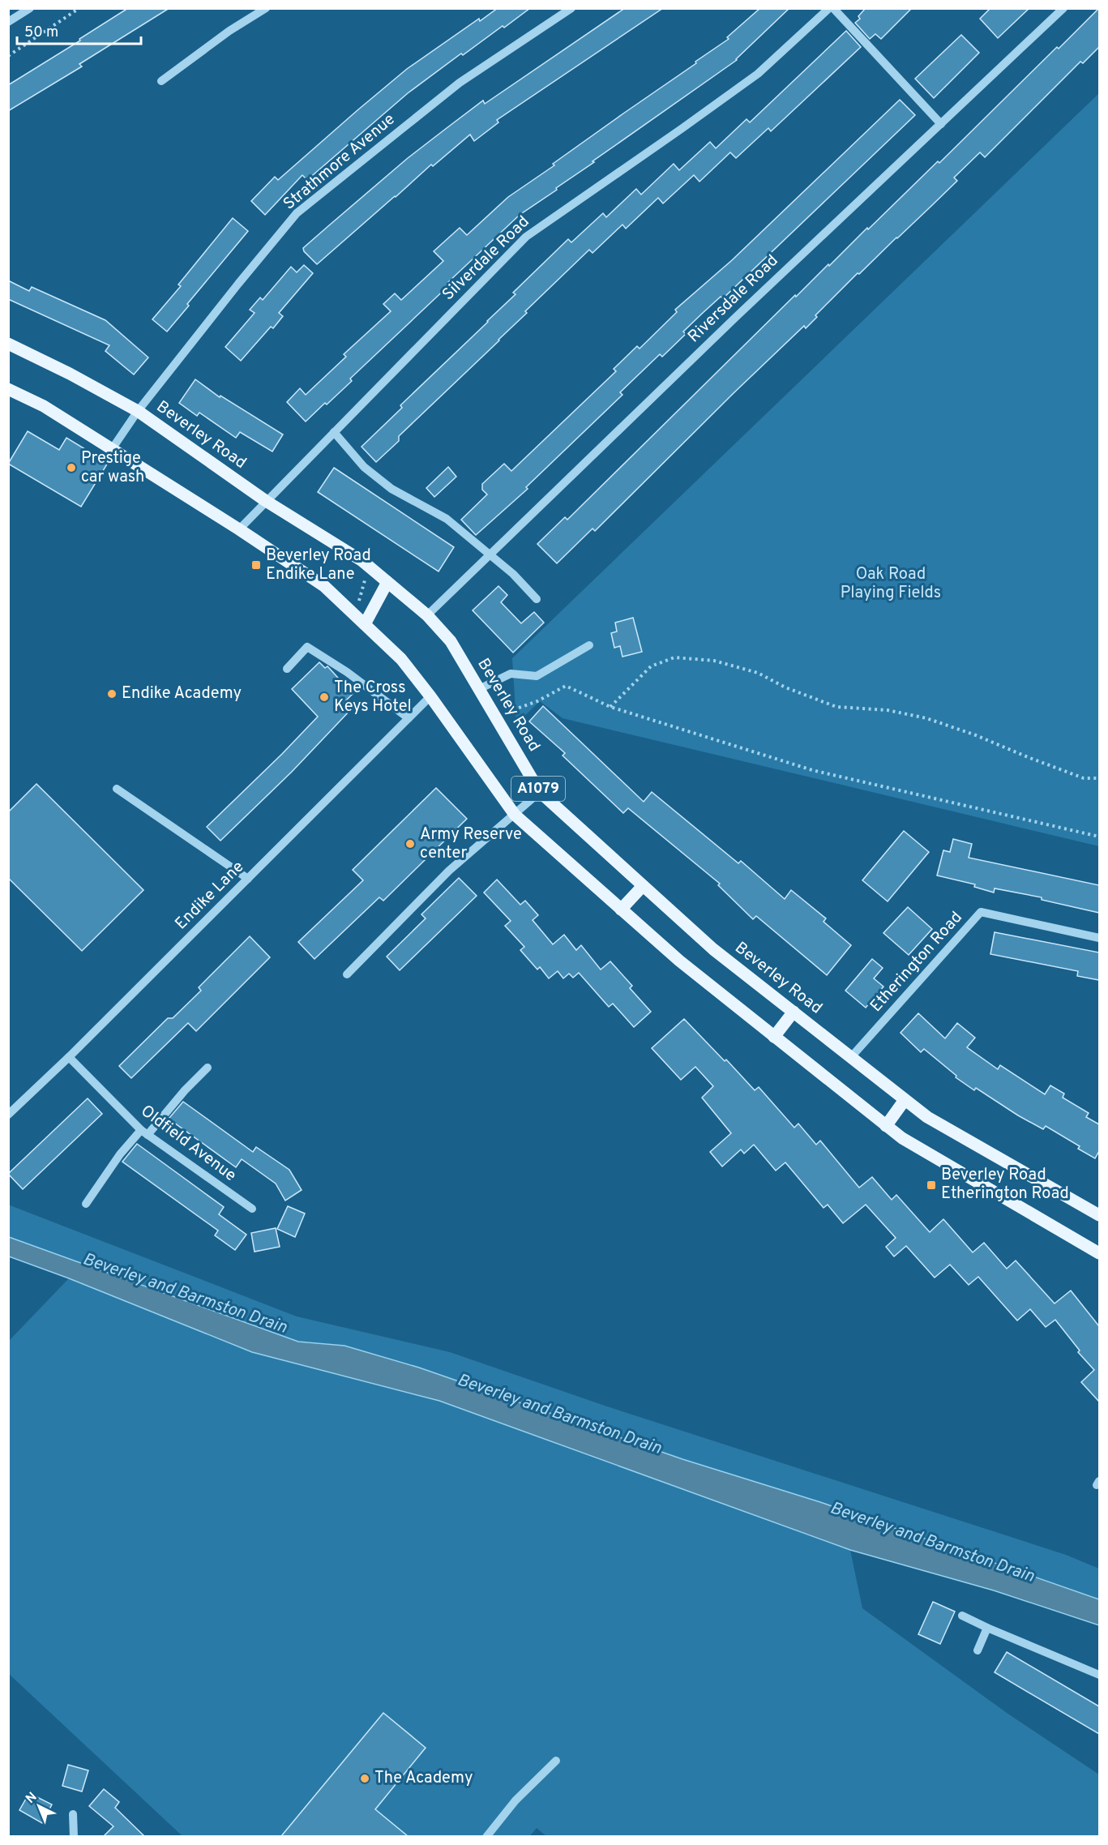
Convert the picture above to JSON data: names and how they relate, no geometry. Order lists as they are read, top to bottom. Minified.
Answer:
{"streets":{"main road":["Beverley Road","A1079"],"street":["Strathmore Avenue","Silverdale Road","Riversdale Road","Endike Lane","Etherington Road","Oldfield Avenue"]},"crossings":[["Strathmore Avenue","Beverley Road"],["Strathmore Avenue","A1079"],["Silverdale Road","Beverley Road"],["Silverdale Road","A1079"],["Riversdale Road","Beverley Road"],["Beverley Road","Etherington Road"],["A1079","Endike Lane"],["Endike Lane","Oldfield Avenue"]],"water":["Beverley and Barmston Drain"],"parks":["Oak Road Playing Fields"],"places":{"other":["Prestige car wash","Endike Academy","The Cross Keys Hotel","Army Reserve center","The Academy"],"transit":["Beverley Road Endike Lane","Beverley Road Etherington Road"]},"scale_bar":"50 m","north":"top left"}
